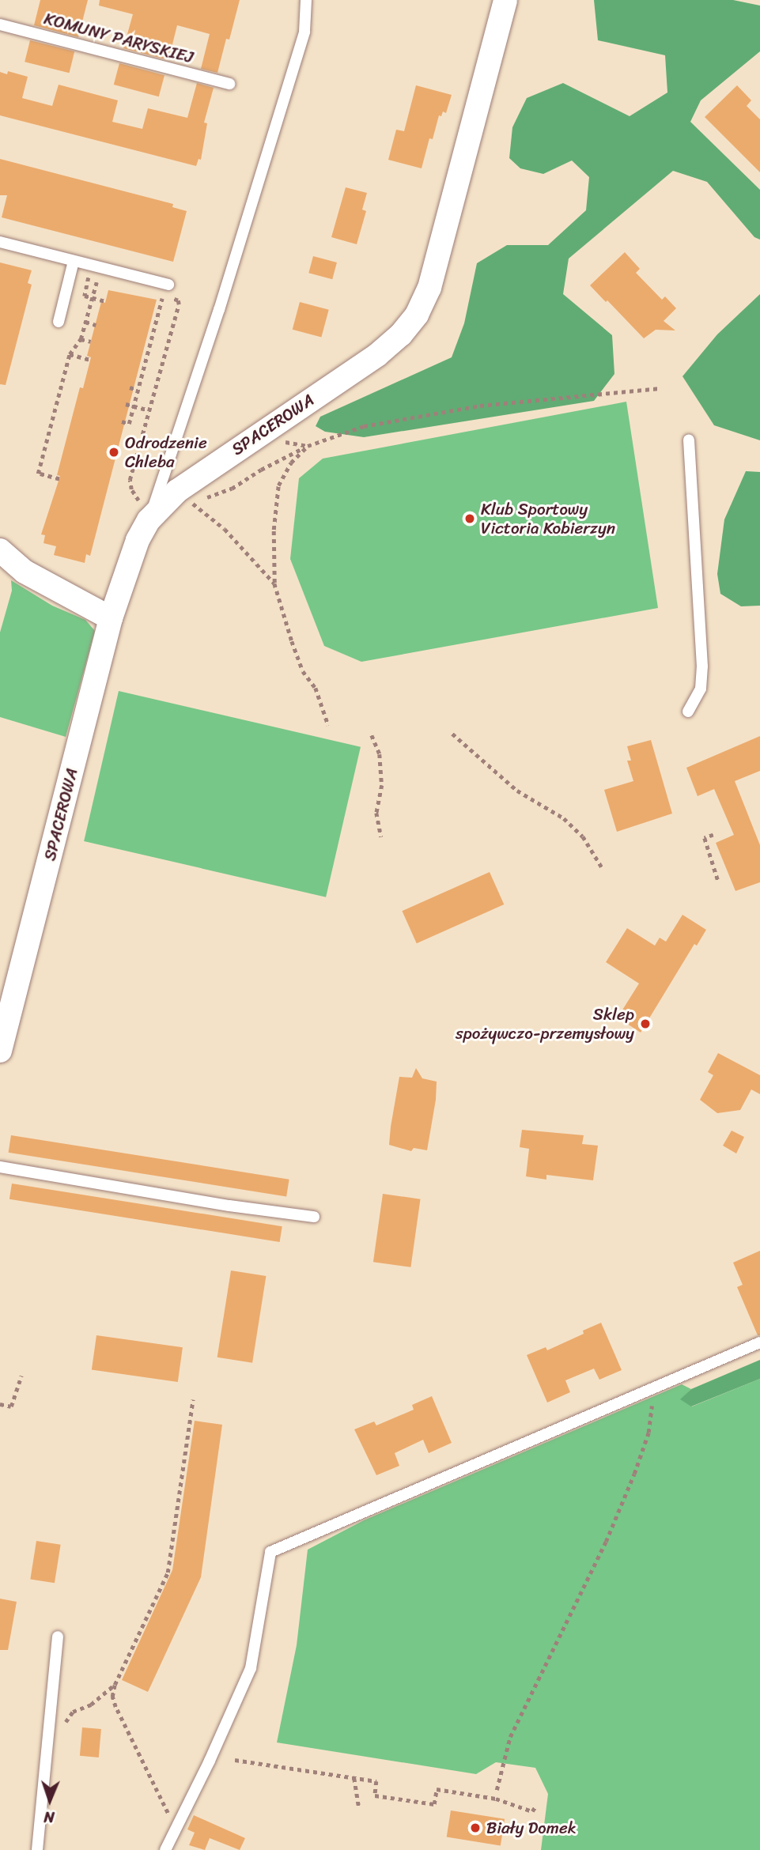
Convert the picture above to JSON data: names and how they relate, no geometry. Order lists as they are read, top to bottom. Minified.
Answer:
{"streets":{"street":["SPACEROWA"],"lane":["KOMUNY PARYSKIEJ"]},"places":["Odrodzenie Chleba","Klub Sportowy Victoria Kobierzyn","Sklep spożywczo-przemysłowy","Biały Domek"],"north":"bottom"}
